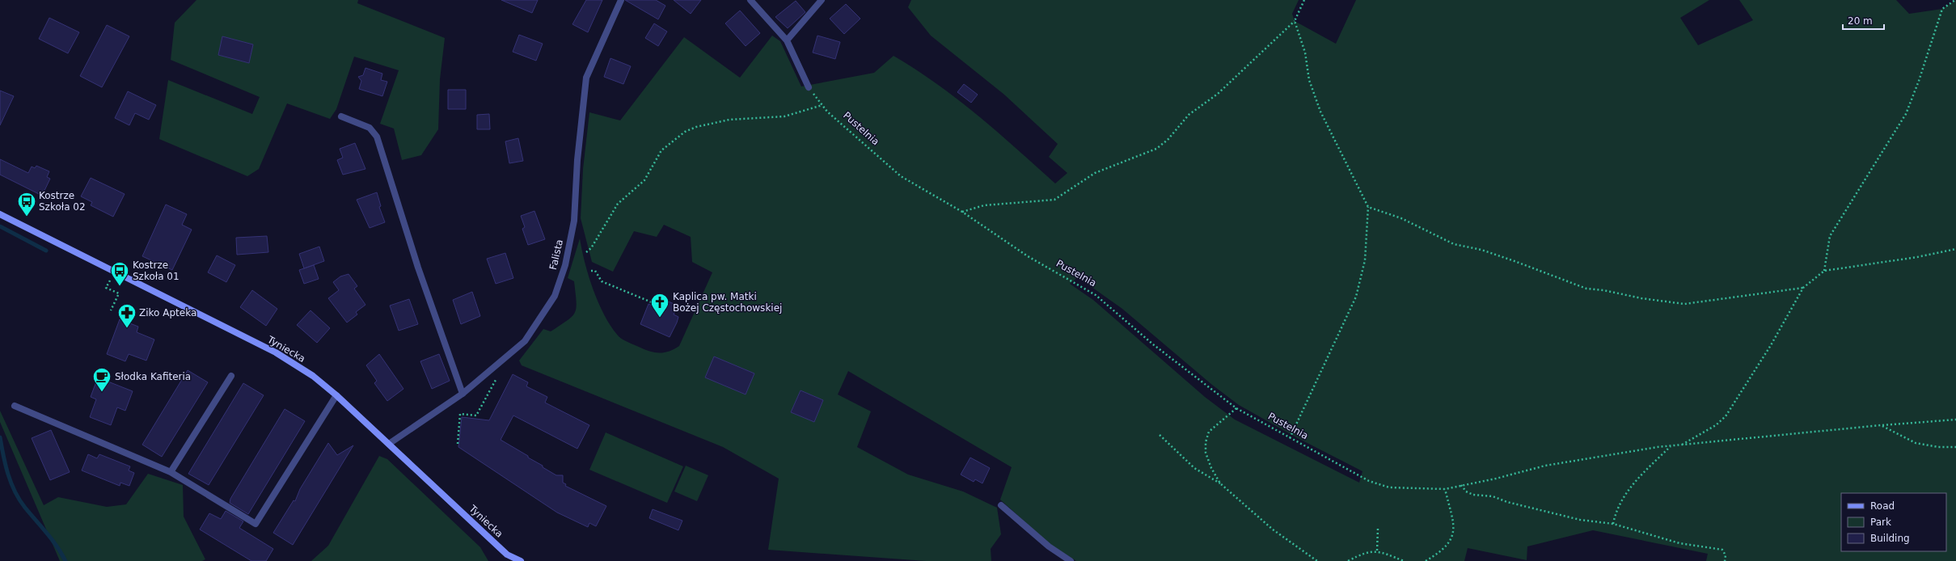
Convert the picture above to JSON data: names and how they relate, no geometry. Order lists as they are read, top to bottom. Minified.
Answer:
{"streets":{"street":["Falista","Tyniecka"],"path":["Pustelnia"]},"crossings":[["Falista","Tyniecka"]],"places":{"bus stop":["Kostrze Szkoła 02","Kostrze Szkoła 01"],"church":["Kaplica pw. Matki Bożej Częstochowskiej"],"pharmacy":["Ziko Apteka"],"cafe":["Słodka Kafiteria"]},"legend":["Road","Park","Building"],"scale_bar":"20 m"}
